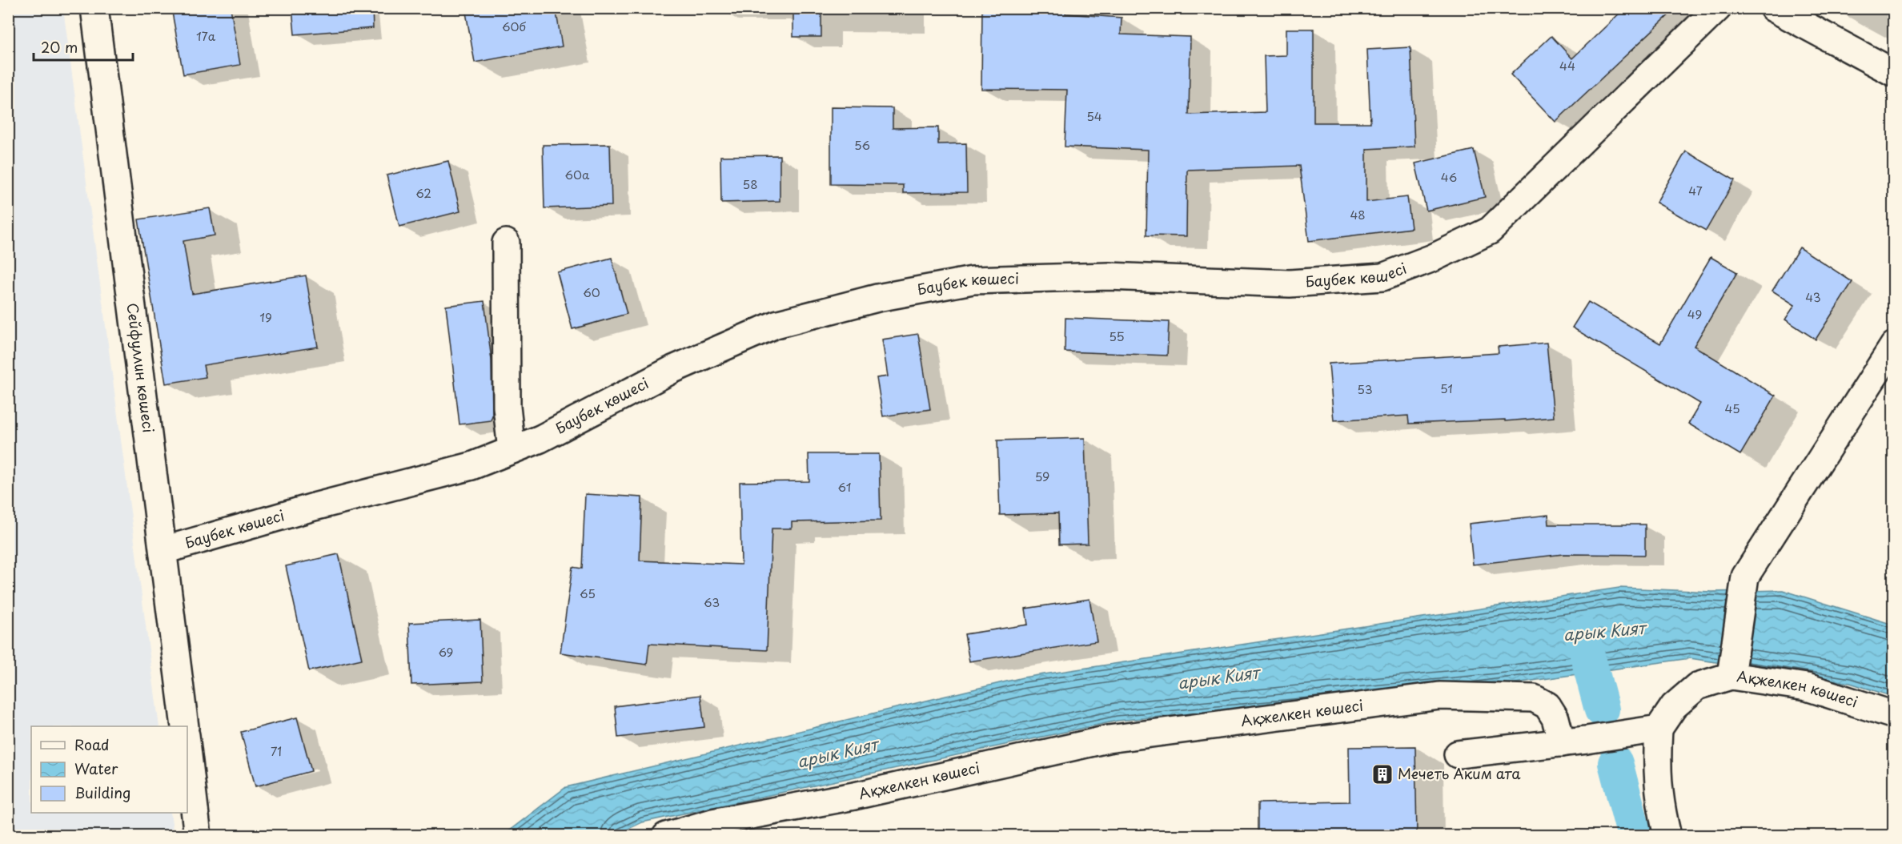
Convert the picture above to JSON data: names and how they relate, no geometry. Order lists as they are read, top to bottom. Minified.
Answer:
{"streets":{"street":["Баубек көшесі","Сейфуллин көшесі","Ақжелкен көшесі"]},"crossings":[["Баубек көшесі","Сейфуллин көшесі"]],"water":["арык Кият"],"places":{"building":["Мечеть Аким ата"]},"house_numbers":["60б","17а","44","54","56","60а","46","58","47","62","48","60","43","49","19","55","51","53","45","59","61","65","63","69","71"],"legend":["Road","Water","Building"],"scale_bar":"20 m"}
